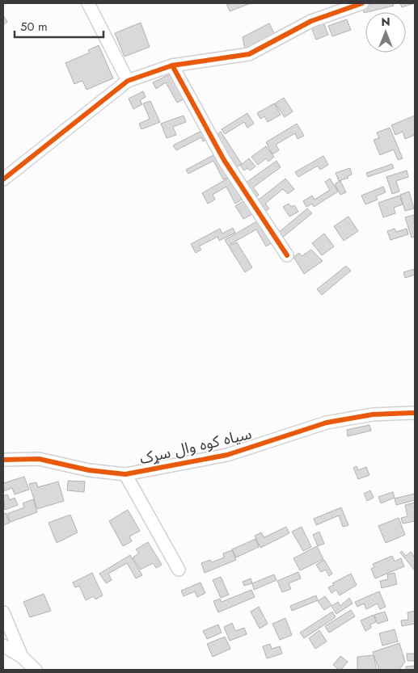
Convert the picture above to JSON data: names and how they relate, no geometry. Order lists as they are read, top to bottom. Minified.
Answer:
{"streets":{"street":["سیاه کوه وال سړک"]},"scale_bar":"50 m","north":"top"}
